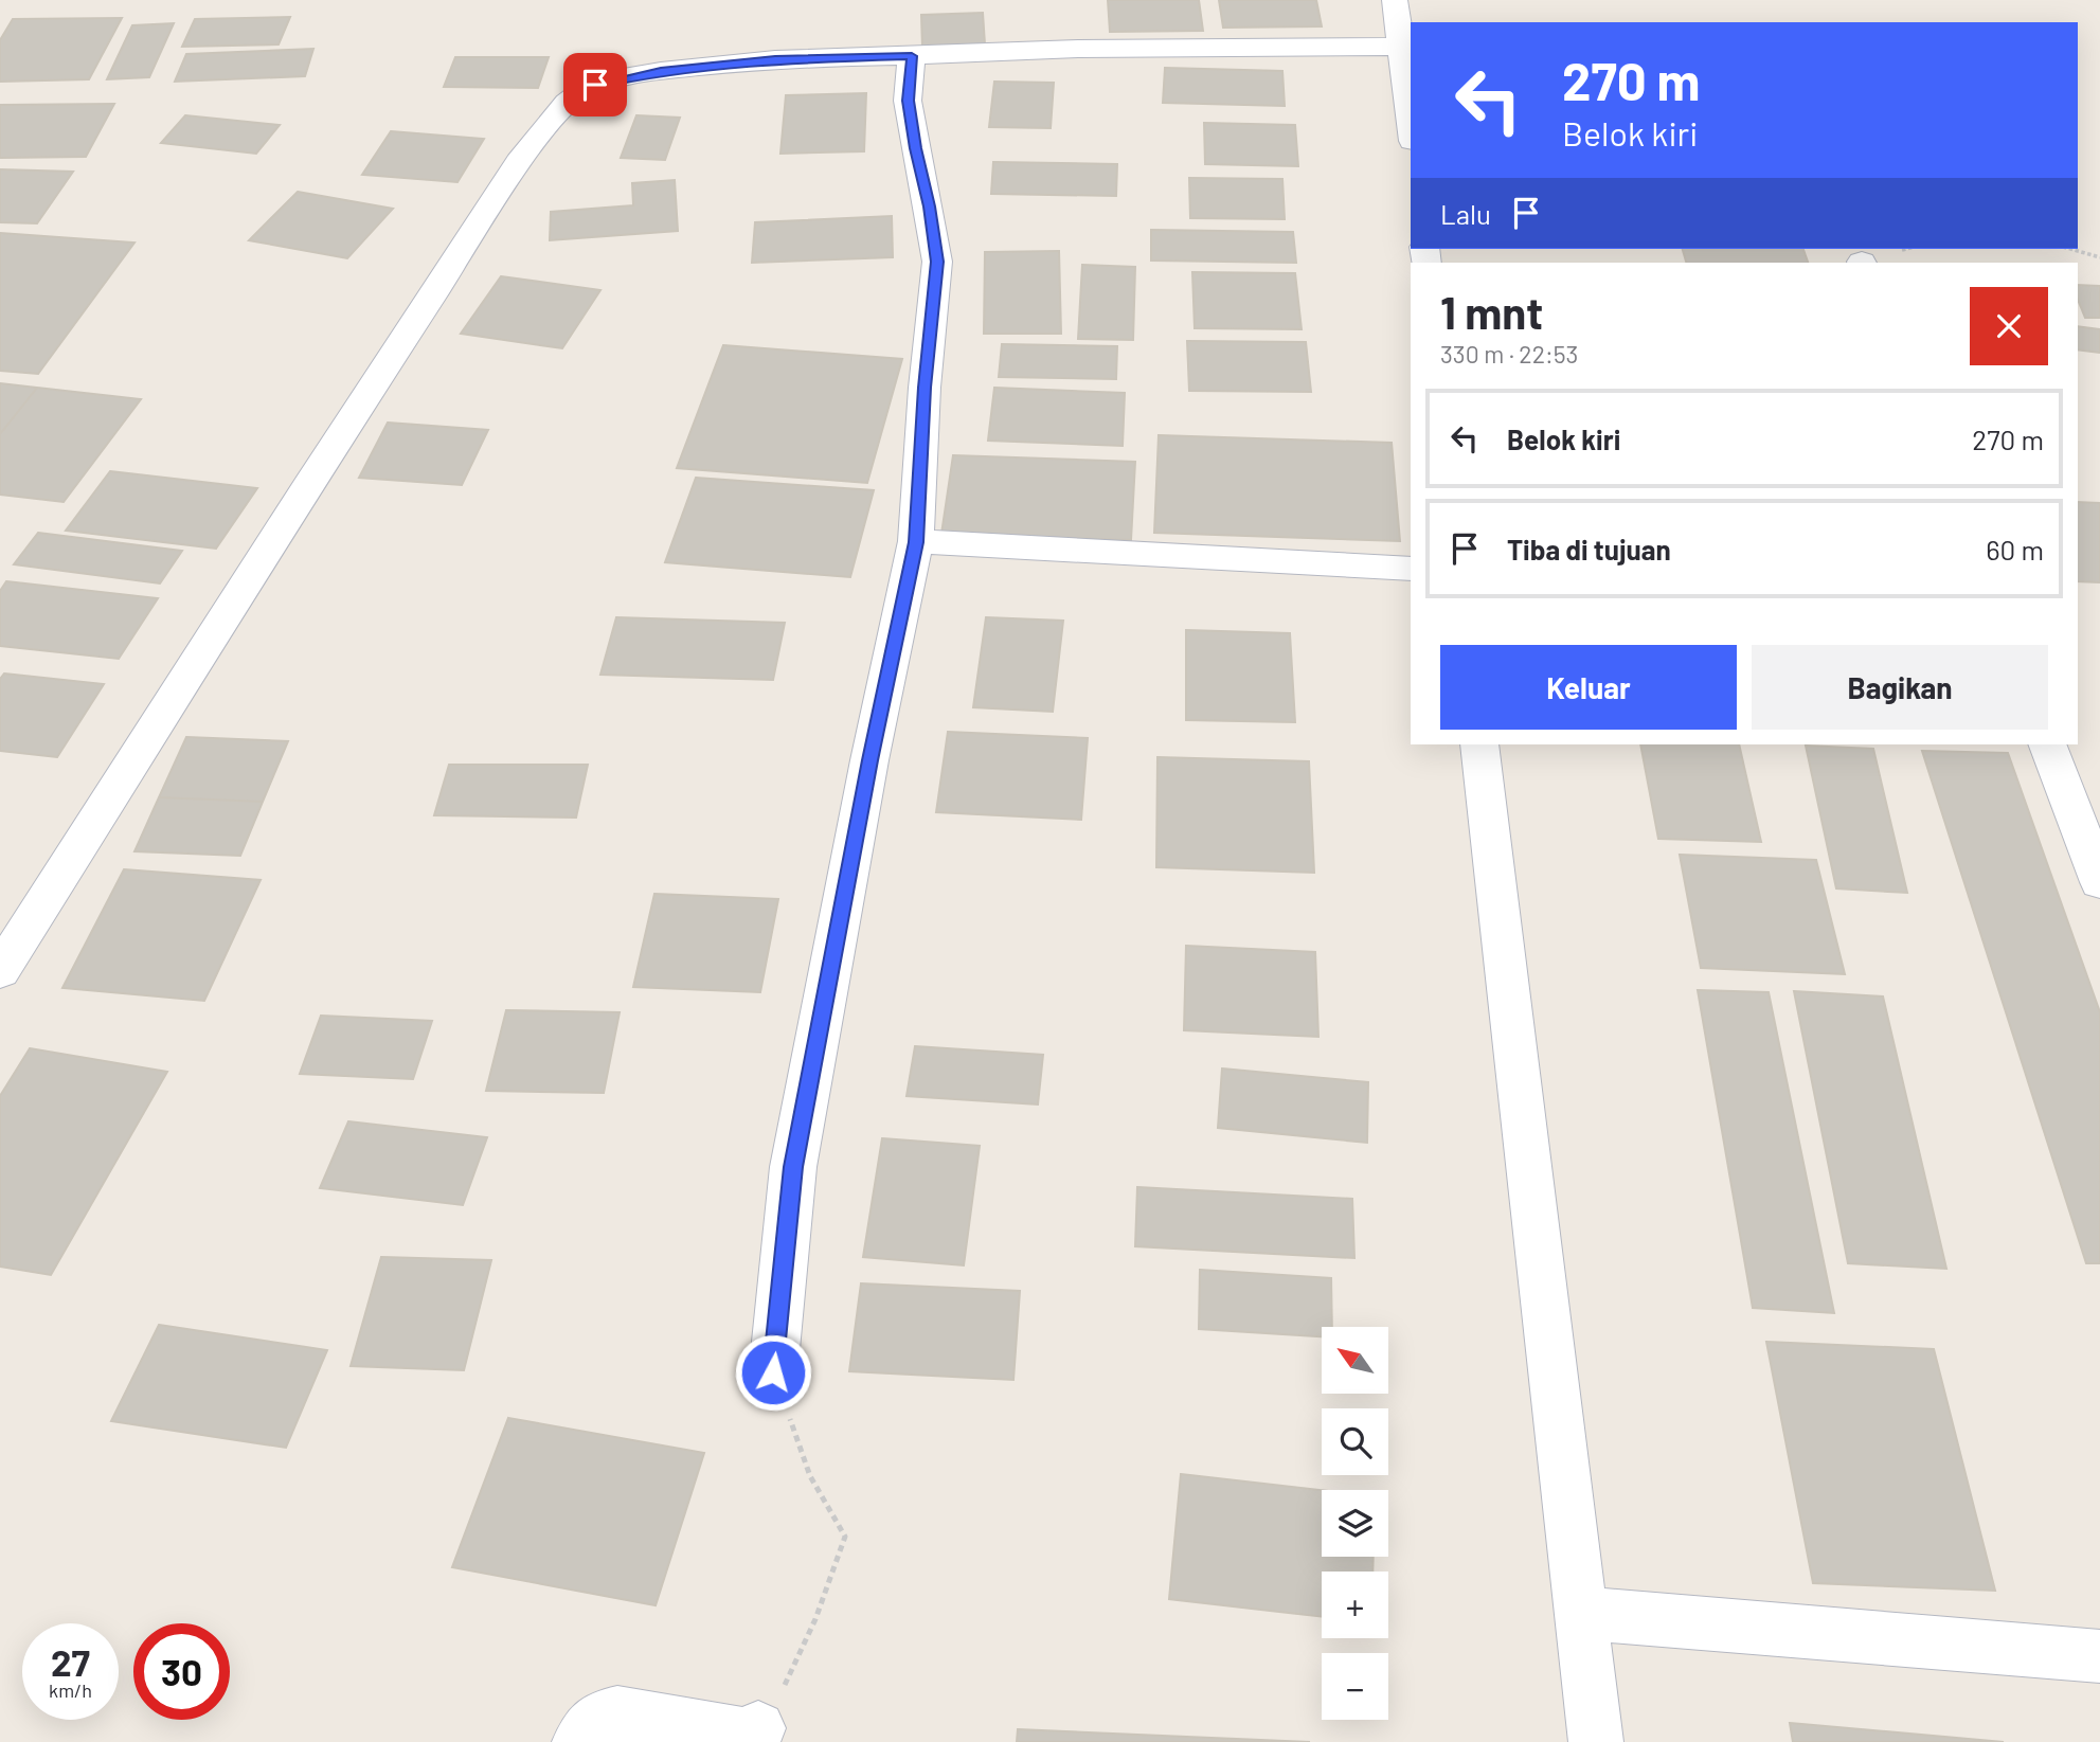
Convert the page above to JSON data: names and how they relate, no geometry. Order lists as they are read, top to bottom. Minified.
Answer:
{"north":"top left","page":{"turn":["270 m","Belok kiri"],"then":"Lalu","heading":["1 mnt","330 m · 22:53"],"list":[{"name":"Belok kiri","value":"270 m"},{"name":"Tiba di tujuan","value":"60 m"}],"buttons":["Keluar","Bagikan"],"map_buttons":["+","−"],"speed":"27 km/h","limit":"30"}}
